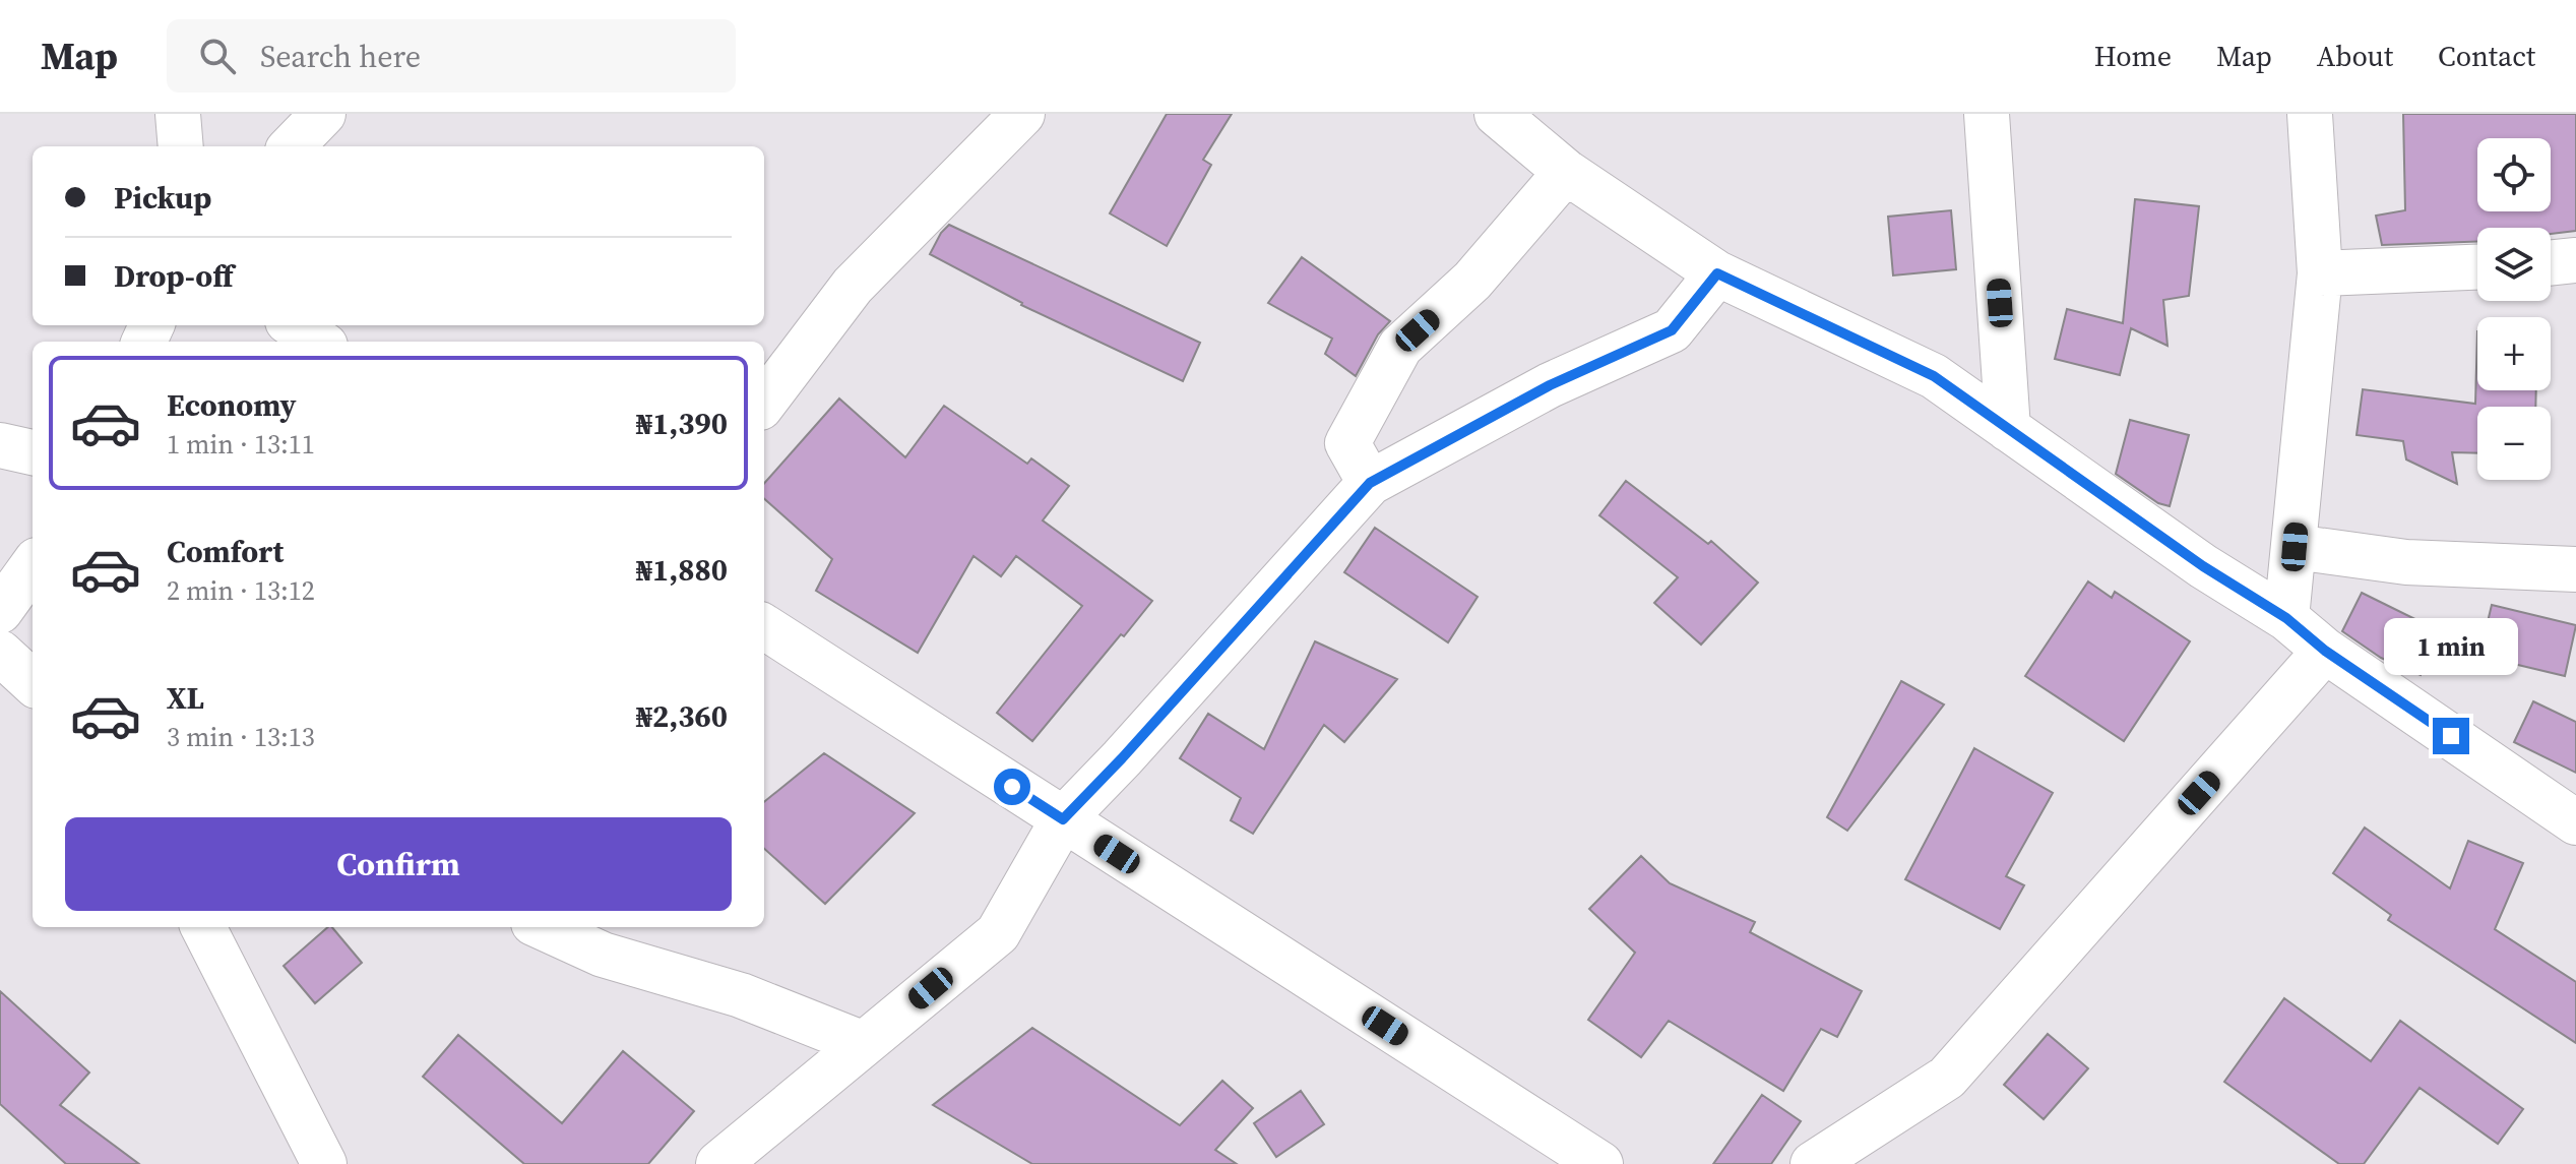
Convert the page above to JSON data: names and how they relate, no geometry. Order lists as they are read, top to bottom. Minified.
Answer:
{"page":{"header":"Map","search":"Search here","nav":["Home","Map","About","Contact"],"map_buttons":["+","−"],"banner":["Pickup","Drop-off"],"list":[{"name":"Economy","note":"1 min · 13:11","value":"₦1,390"},{"name":"Comfort","note":"2 min · 13:12","value":"₦1,880"},{"name":"XL","note":"3 min · 13:13","value":"₦2,360"}],"bubble":"1 min","buttons":"Confirm"}}
